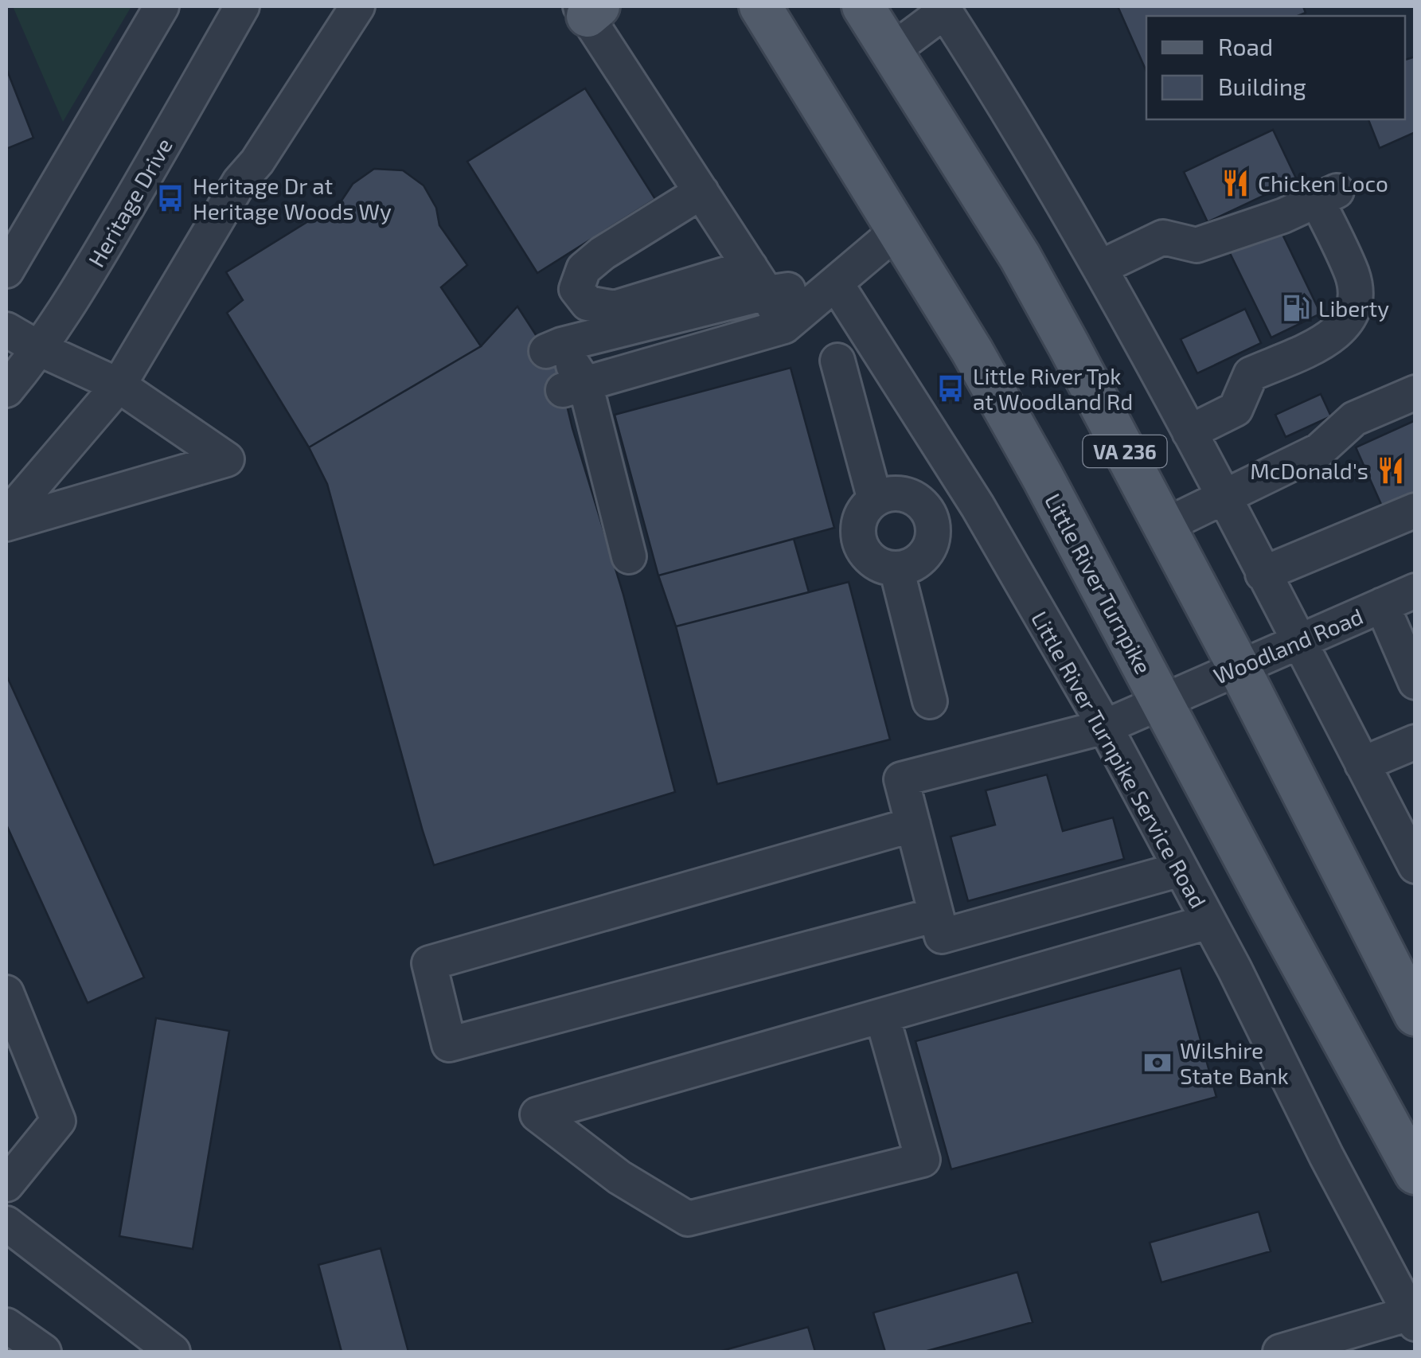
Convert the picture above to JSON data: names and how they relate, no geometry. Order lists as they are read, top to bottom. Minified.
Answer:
{"streets":{"main road":["VA 236","Little River Turnpike"],"street":["Heritage Drive","Woodland Road","Little River Turnpike Service Road"]},"crossings":[["VA 236","Woodland Road"],["Little River Turnpike","Woodland Road"],["Woodland Road","Little River Turnpike Service Road"]],"places":{"restaurant":["Chicken Loco","McDonald's"],"bus stop":["Heritage Dr at Heritage Woods Wy","Little River Tpk at Woodland Rd"],"fuel station":["Liberty"],"bank":["Wilshire State Bank"]},"legend":["Road","Building"]}
